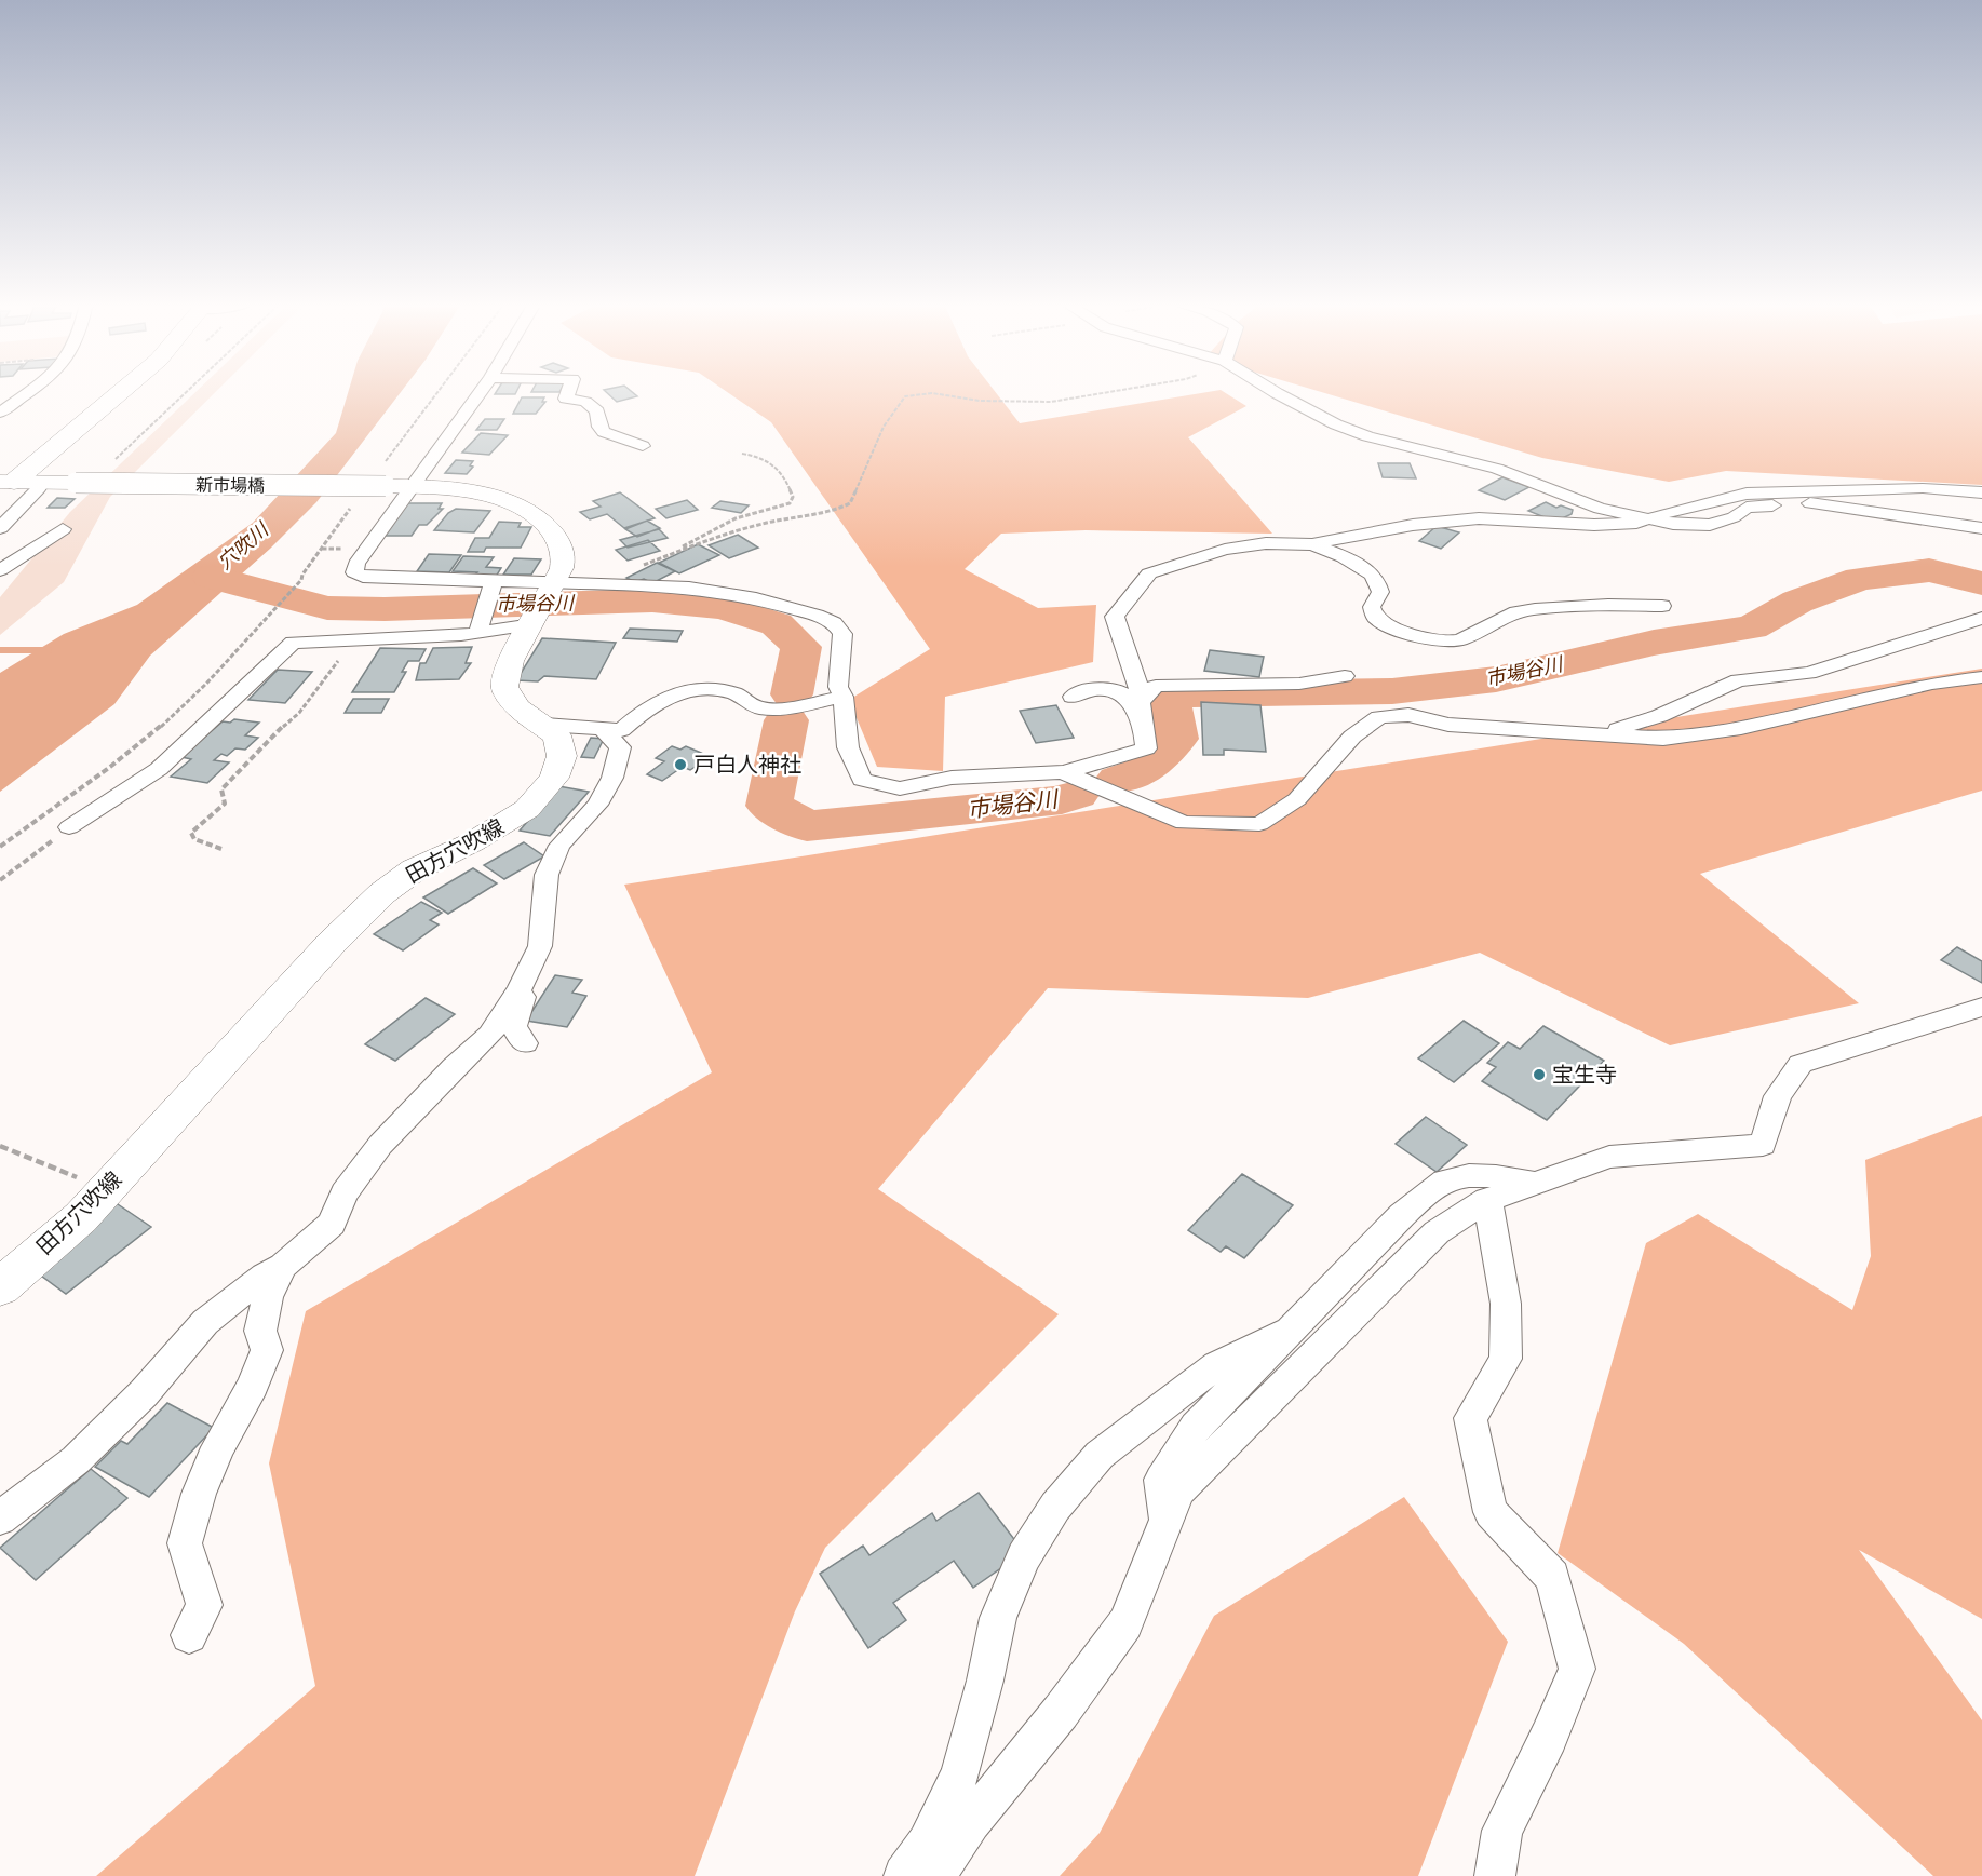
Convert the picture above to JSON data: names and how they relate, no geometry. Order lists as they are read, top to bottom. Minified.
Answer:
{"streets":{"main road":["新市場橋","田方穴吹線"]},"crossings":[["新市場橋","田方穴吹線"]],"water":["穴吹川","市場谷川"],"places":["戸白人神社","宝生寺"]}
